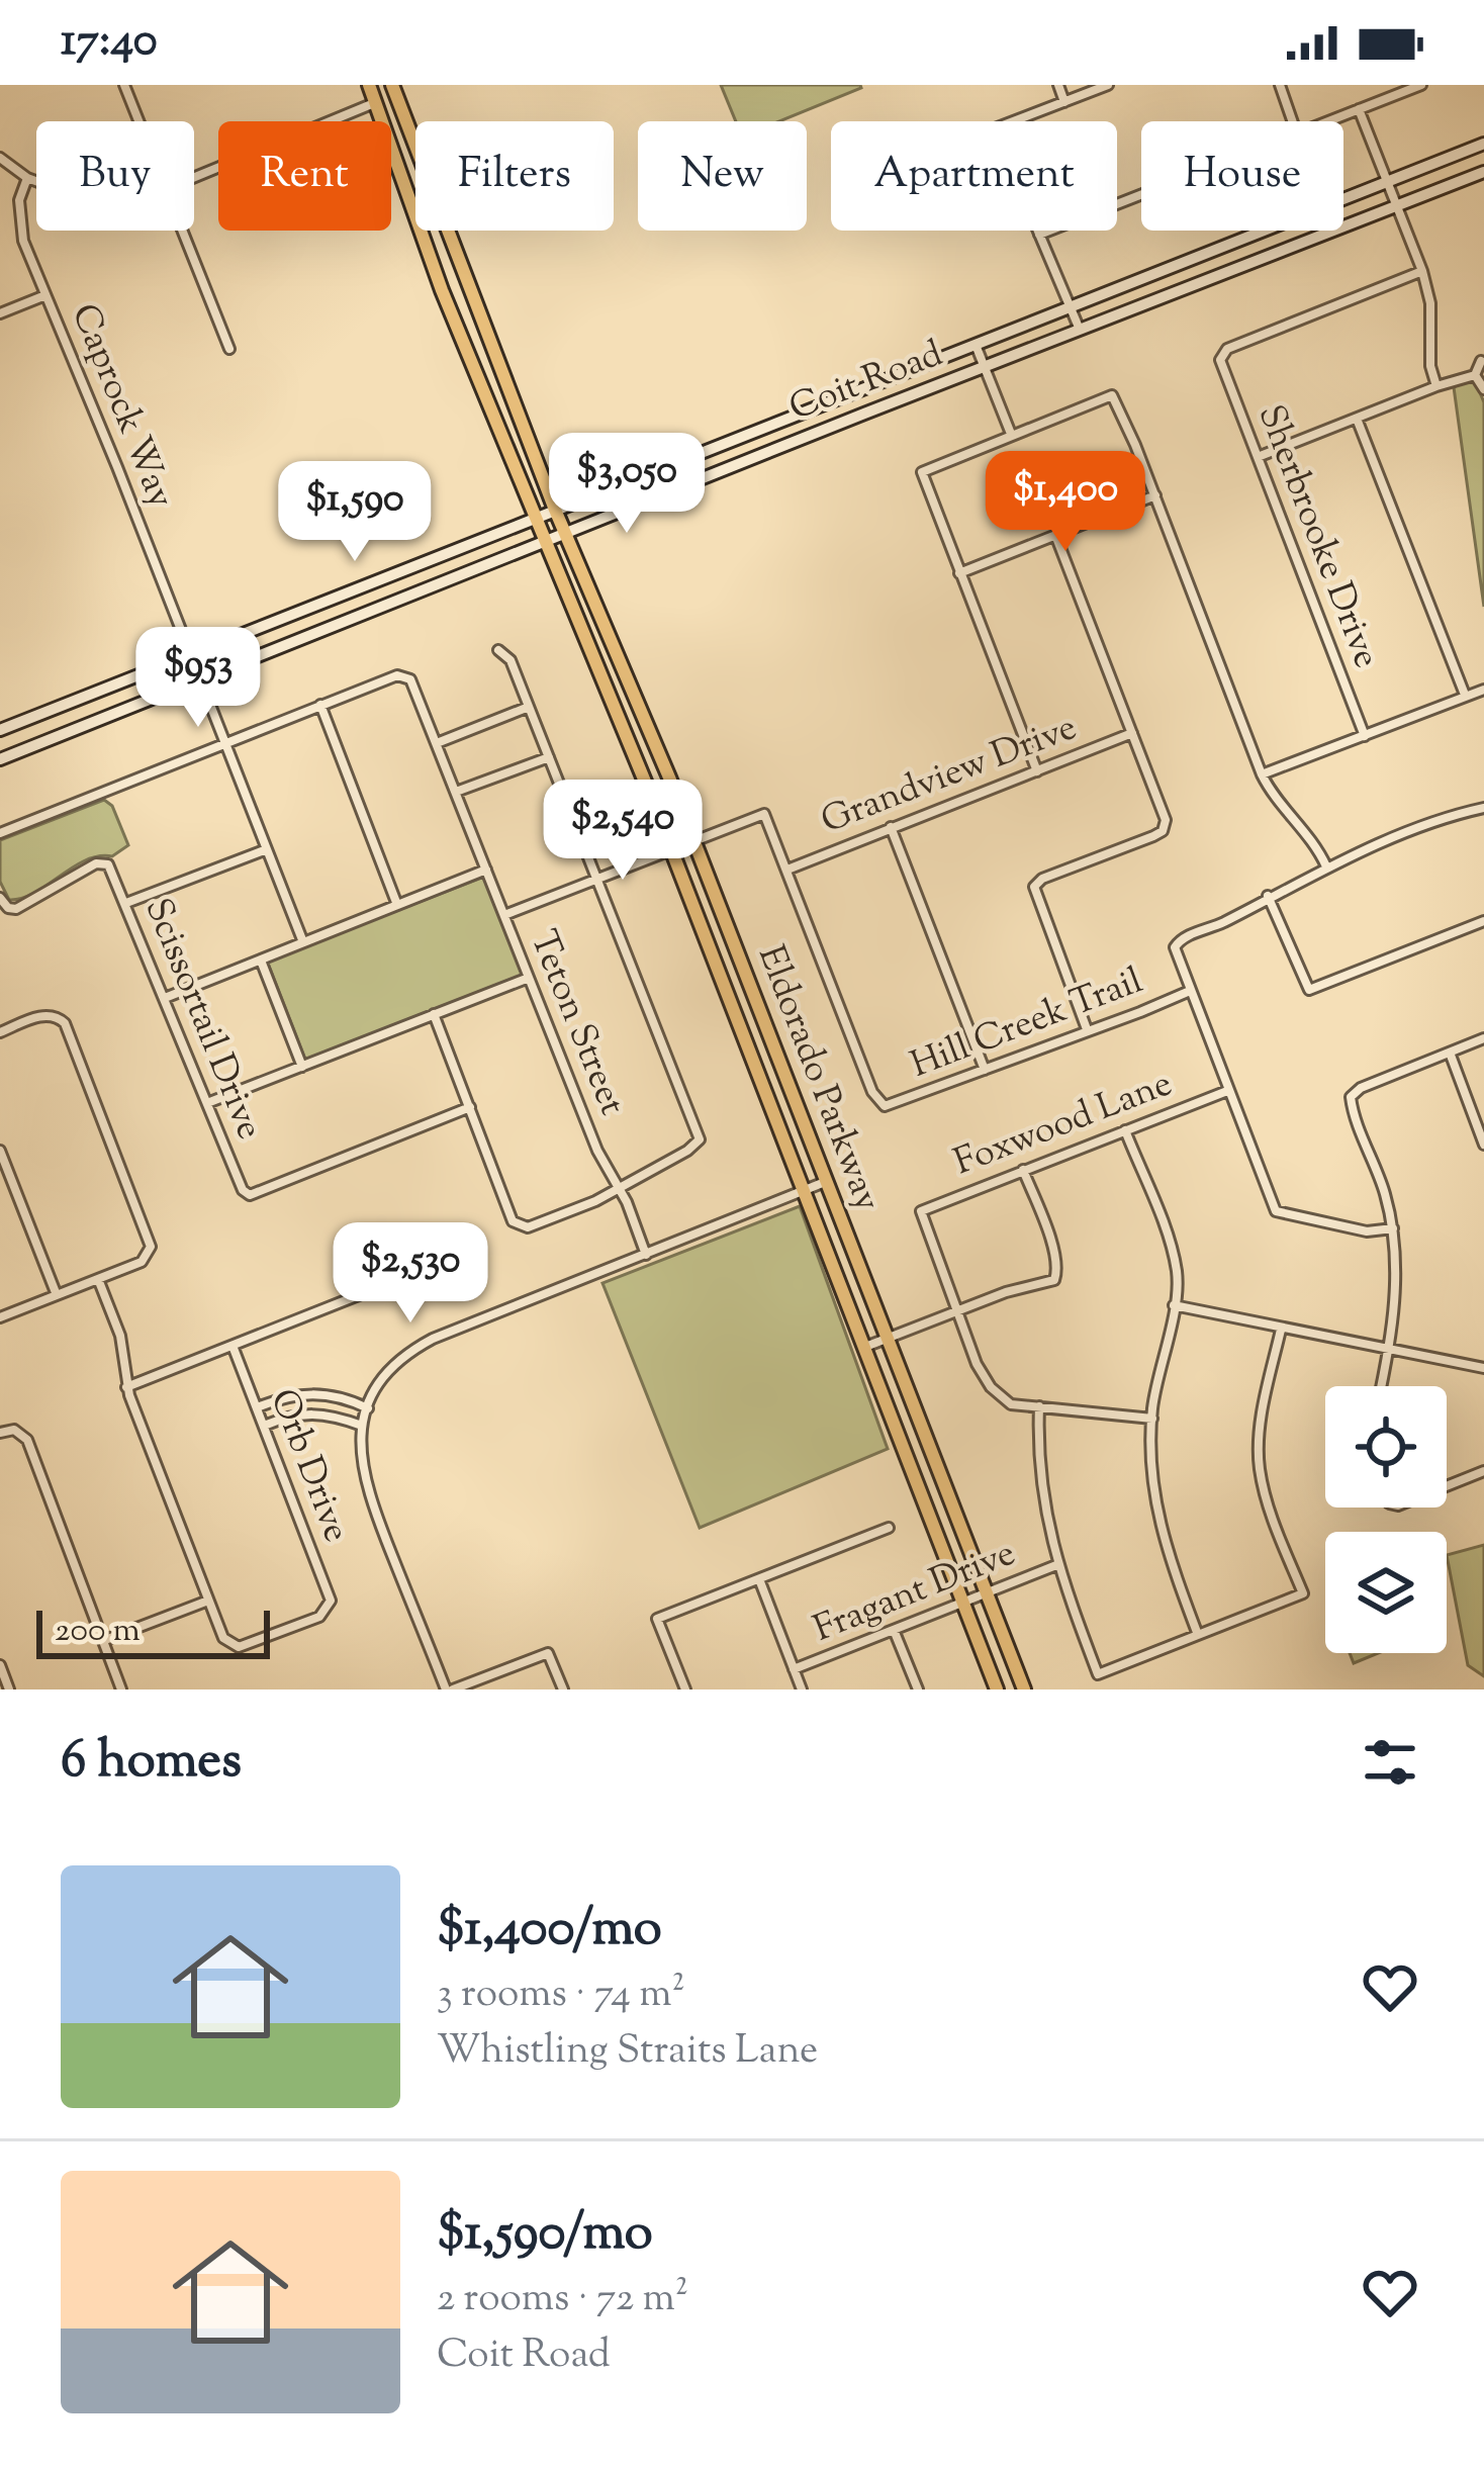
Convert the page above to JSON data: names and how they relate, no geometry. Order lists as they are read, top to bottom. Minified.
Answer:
{"streets":{"main road":["Coit Road","Eldorado Parkway"],"street":["Caprock Way","Sherbrooke Drive","Grandview Drive","Scissortail Drive","Teton Street","Hill Creek Trail","Foxwood Lane","Orb Drive","Fragant Drive"]},"crossings":[["Coit Road","Caprock Way"],["Coit Road","Eldorado Parkway"],["Grandview Drive","Hill Creek Trail"],["Eldorado Parkway","Fragant Drive"]],"scale_bar":"200 m","page":{"status":"17:40","chip":["Buy","Rent","Filters","New","Apartment","House"],"price":["$3,050","$1,400","$1,590","$953","$2,540","$2,530"],"scale":"200 m","heading":"6 homes","list":[{"name":"$1,400/mo","note":"3 rooms · 74 m² · Whistling Straits Lane"},{"name":"$1,590/mo","note":"2 rooms · 72 m² · Coit Road"}]}}
